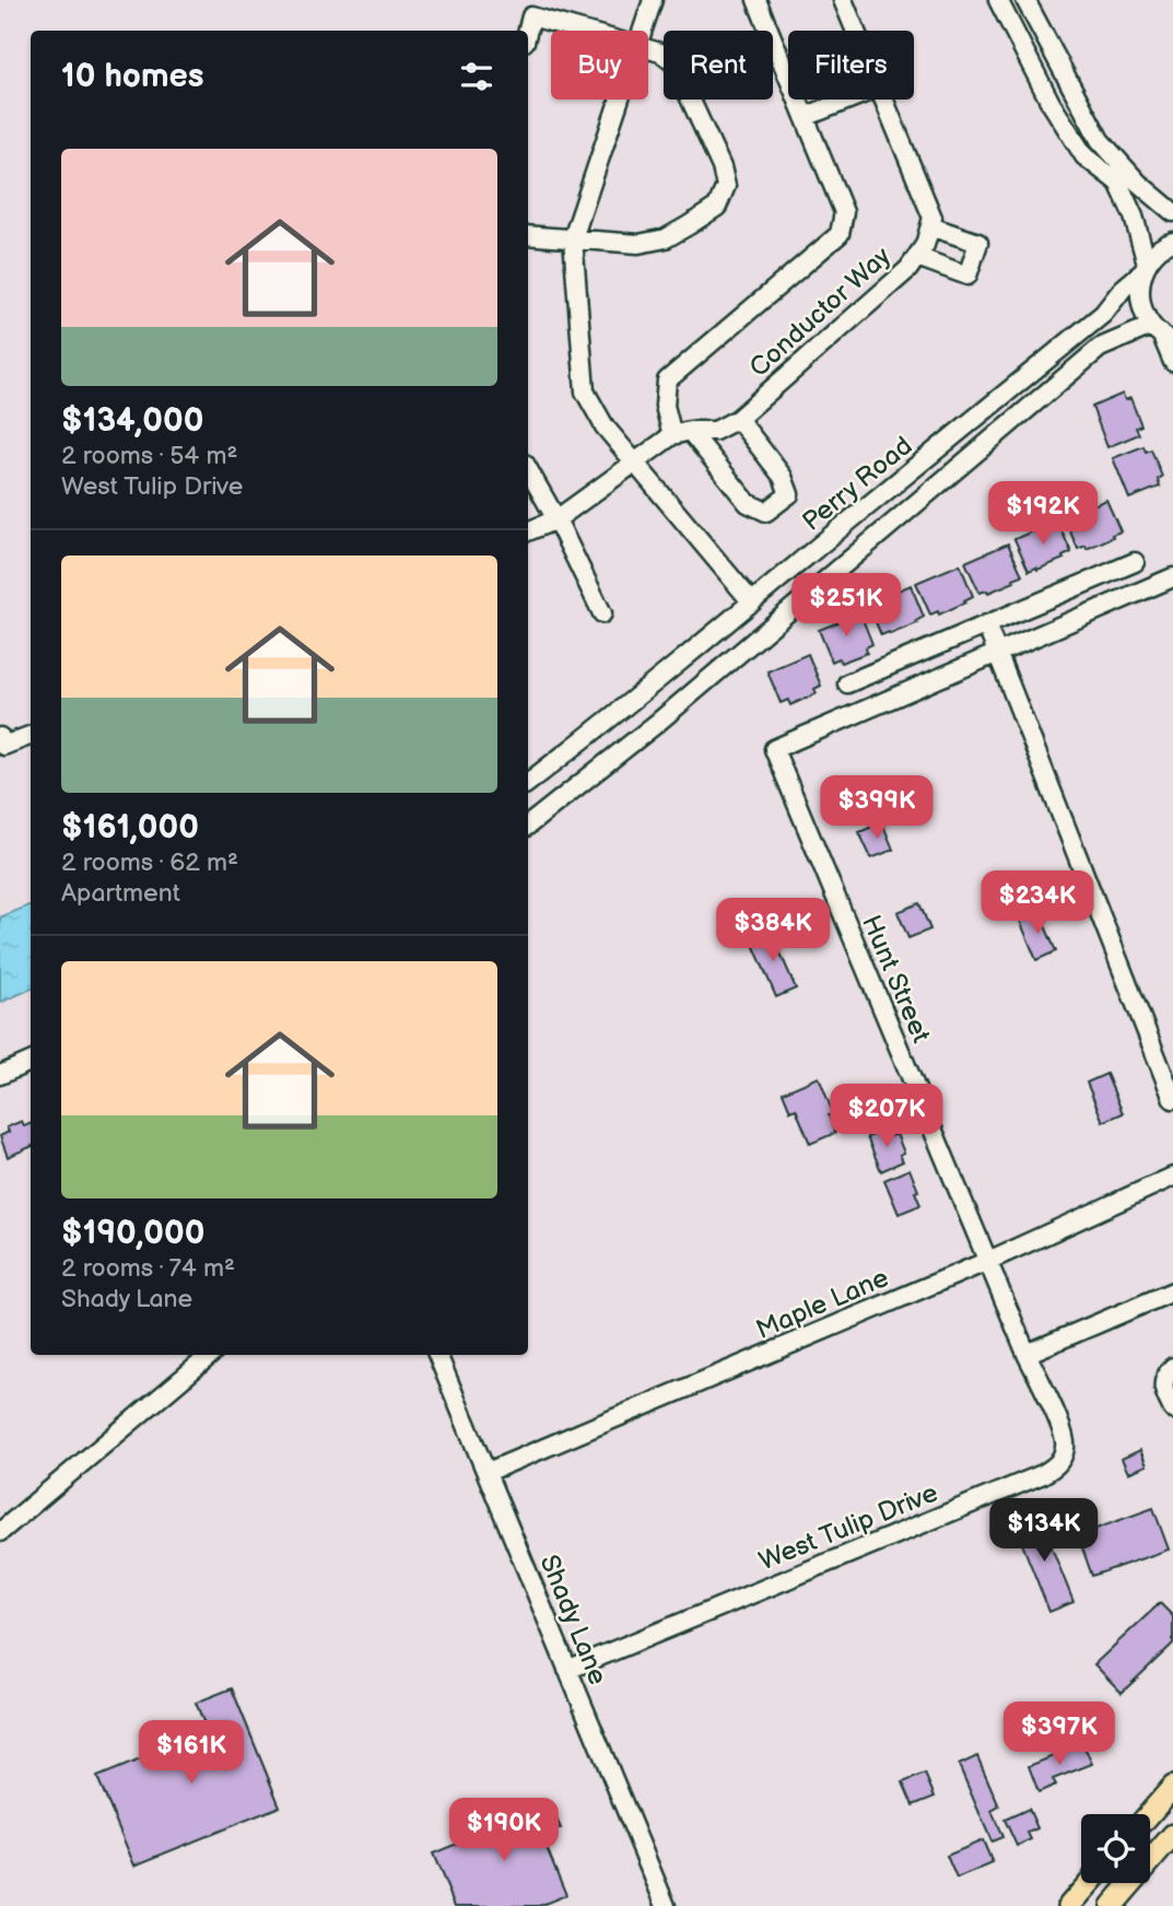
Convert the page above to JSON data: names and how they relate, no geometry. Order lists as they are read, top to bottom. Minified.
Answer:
{"streets":{"street":["Conductor Way","Perry Road","Hunt Street","Maple Lane","West Tulip Drive","Shady Lane"]},"crossings":[["Hunt Street","Maple Lane"],["Hunt Street","West Tulip Drive"],["Maple Lane","Shady Lane"],["West Tulip Drive","Shady Lane"]],"page":{"chip":["Buy","Rent","Filters"],"heading":"10 homes","list":[{"name":"$134,000","note":"2 rooms · 54 m² · West Tulip Drive"},{"name":"$161,000","note":"2 rooms · 62 m² · Apartment"},{"name":"$190,000","note":"2 rooms · 74 m² · Shady Lane"}],"price":["$192K","$251K","$399K","$234K","$384K","$207K","$134K","$397K","$161K","$190K"]}}
